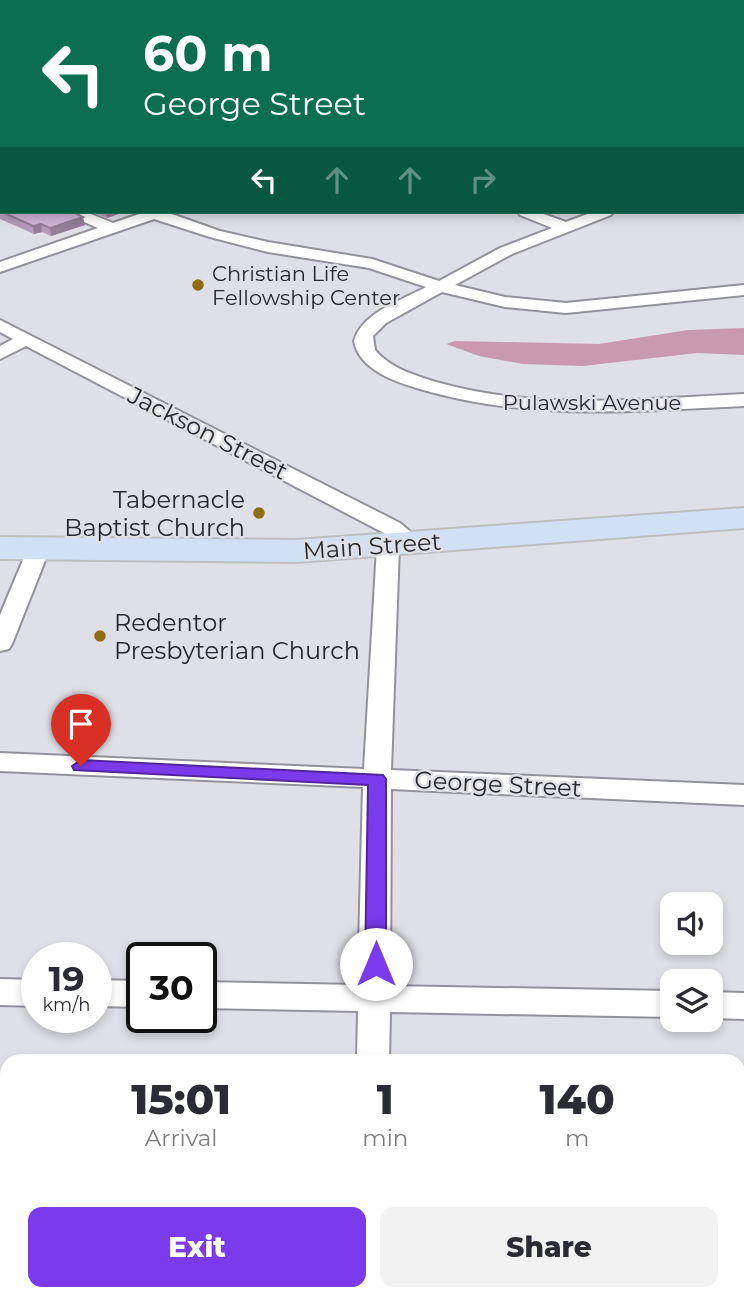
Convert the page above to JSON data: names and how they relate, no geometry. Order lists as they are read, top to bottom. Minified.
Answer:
{"streets":{"main road":["Main Street"],"street":["Pulawski Avenue","Jackson Street","George Street"]},"crossings":[["Jackson Street","Main Street"]],"places":["Christian Life Fellowship Center","Tabernacle Baptist Church","Redentor Presbyterian Church"],"page":{"turn":["60 m","George Street"],"speed":"19 km/h","limit":"30","eta":["15:01","Arrival","1","min","140","m"],"buttons":["Exit","Share"]}}
